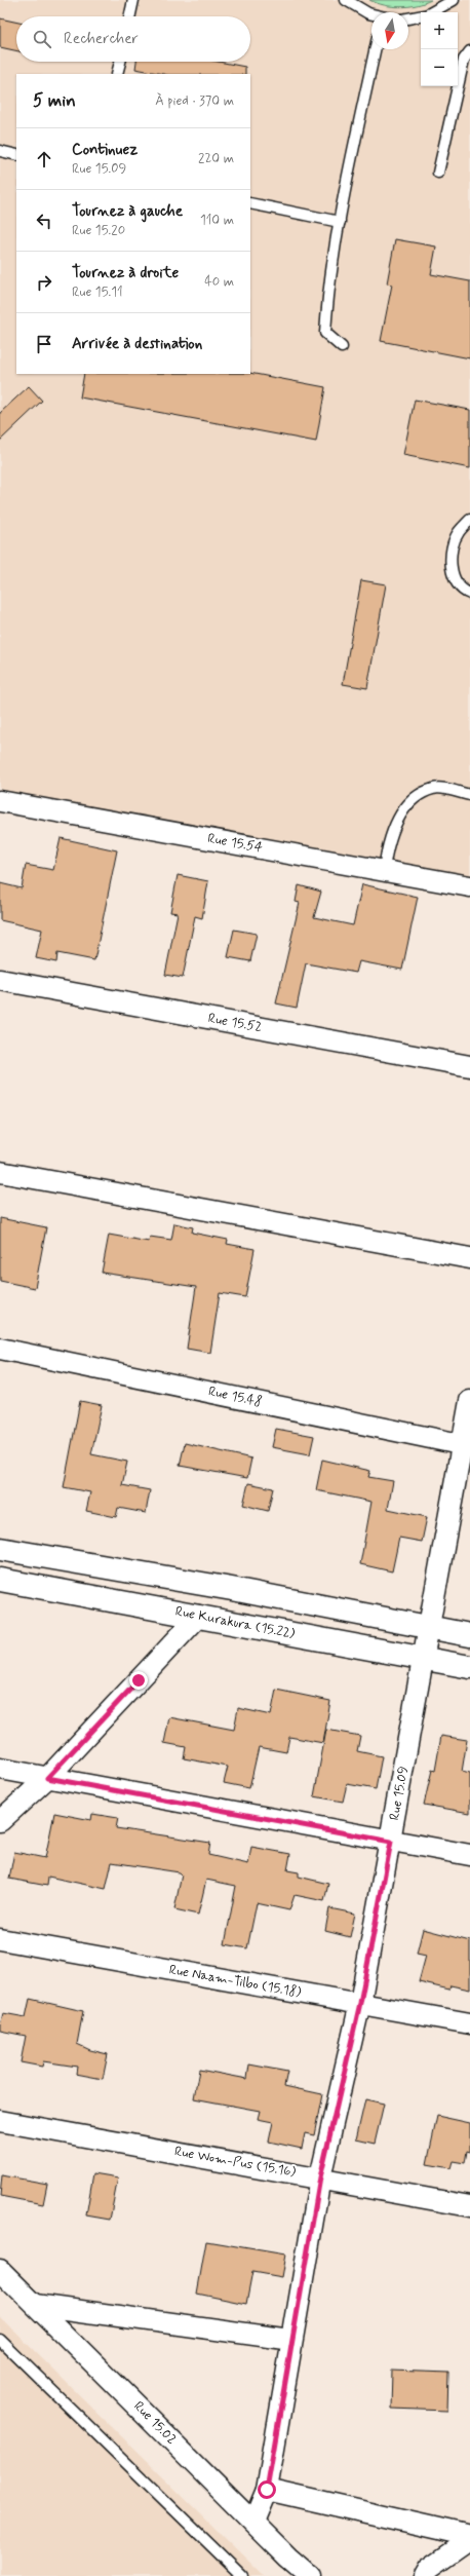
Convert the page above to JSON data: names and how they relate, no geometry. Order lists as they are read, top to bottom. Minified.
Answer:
{"streets":{"main road":["Rue Kurakura (15.22)"],"street":["Rue 15.54","Rue 15.52","Rue 15.48","Rue 15.09","Rue Naam-Tilbo (15.18)","Rue Wom-Pus (15.16)","Rue 15.02"]},"crossings":[["Rue 15.48","Rue 15.09"],["Rue Kurakura (15.22)","Rue 15.09"],["Rue 15.09","Rue Naam-Tilbo (15.18)"],["Rue 15.09","Rue Wom-Pus (15.16)"],["Rue 15.09","Rue 15.02"]],"north":"bottom","page":{"map_buttons":["+","−"],"search":"Rechercher","heading":["5 min","À pied · 370 m"],"list":[["Continuez","Rue 15.09","220 m"],["Tournez à gauche","Rue 15.20","110 m"],["Tournez à droite","Rue 15.11","40 m"],"Arrivée à destination"]}}
